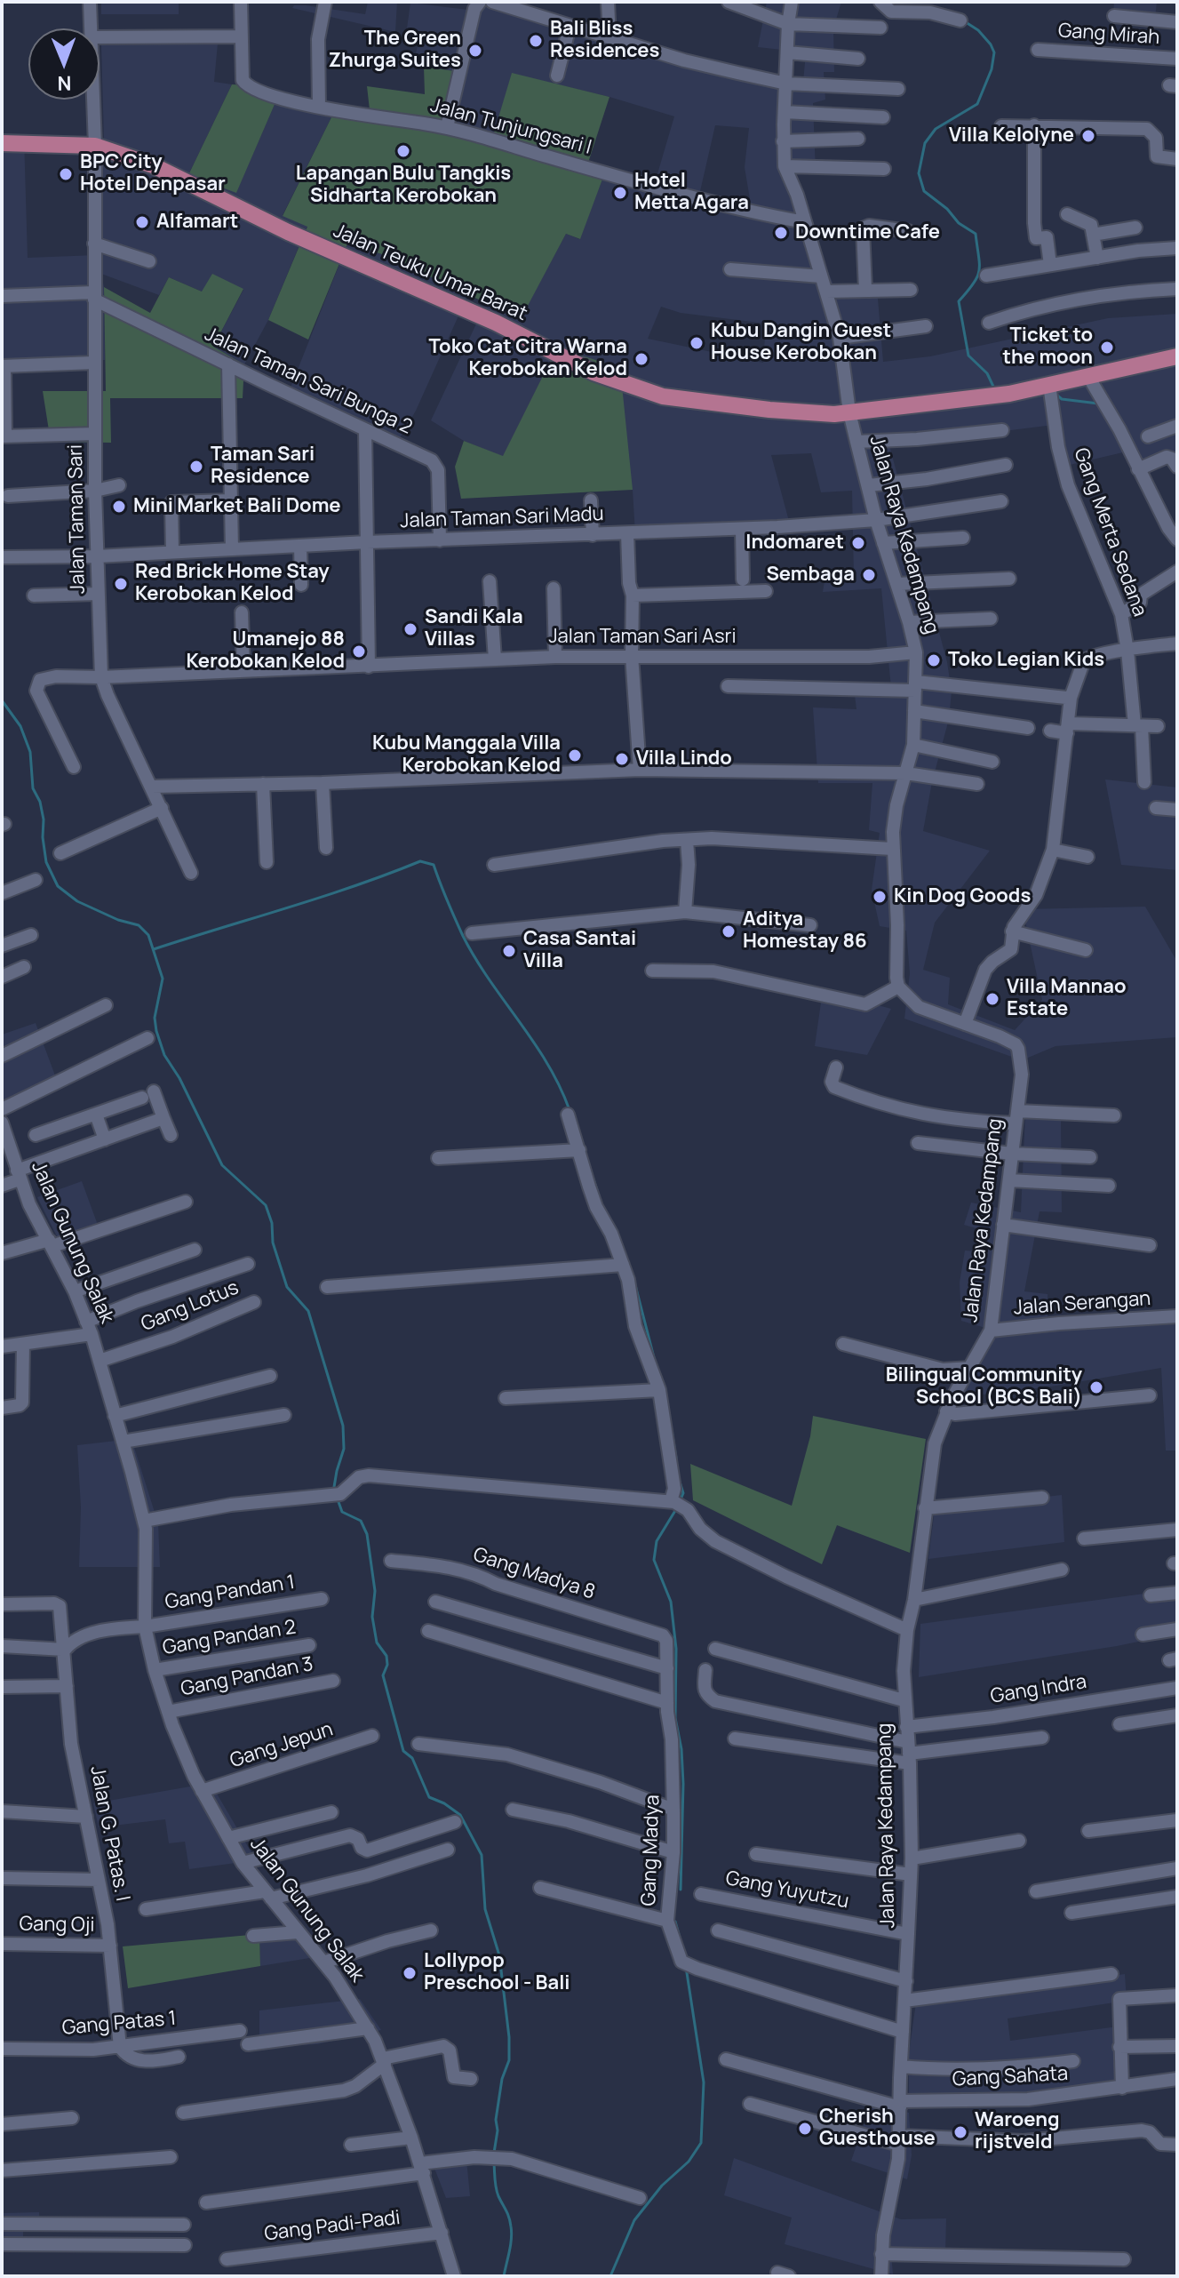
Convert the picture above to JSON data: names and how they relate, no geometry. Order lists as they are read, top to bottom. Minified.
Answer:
{"streets":{"main road":["Jalan Teuku Umar Barat"],"street":["Gang Mirah","Jalan Tunjungsari I","Jalan Taman Sari Bunga 2","Jalan Taman Sari Madu","Jalan Taman Sari","Gang Merta Sedana","Jalan Raya Kedampang","Jalan Taman Sari Asri","Jalan Gunung Salak","Jalan Serangan","Gang Lotus","Gang Madya 8","Gang Pandan 1","Gang Pandan 2","Gang Pandan 3","Gang Indra","Gang Jepun","Jalan G. Patas. I","Gang Madya","Gang Yuyutzu","Gang Oji","Gang Patas 1","Gang Sahata","Gang Padi-Padi"]},"crossings":[["Jalan Tunjungsari I","Jalan Raya Kedampang"],["Jalan Teuku Umar Barat","Jalan Taman Sari"],["Jalan Teuku Umar Barat","Gang Merta Sedana"],["Jalan Teuku Umar Barat","Jalan Raya Kedampang"],["Jalan Taman Sari Bunga 2","Jalan Taman Sari Madu"],["Jalan Taman Sari Bunga 2","Jalan Taman Sari"],["Jalan Taman Sari Madu","Jalan Taman Sari"],["Jalan Taman Sari Madu","Jalan Raya Kedampang"],["Jalan Taman Sari","Jalan Taman Sari Asri"],["Jalan Raya Kedampang","Jalan Taman Sari Asri"],["Jalan Raya Kedampang","Jalan Serangan"],["Jalan Raya Kedampang","Gang Indra"],["Jalan Raya Kedampang","Gang Madya"],["Jalan Raya Kedampang","Gang Yuyutzu"],["Jalan Raya Kedampang","Gang Sahata"],["Jalan Gunung Salak","Gang Lotus"],["Jalan Gunung Salak","Gang Pandan 1"],["Jalan Gunung Salak","Gang Pandan 2"],["Jalan Gunung Salak","Gang Pandan 3"],["Jalan Gunung Salak","Gang Jepun"],["Jalan Gunung Salak","Gang Padi-Padi"],["Gang Madya 8","Gang Madya"],["Jalan G. Patas. I","Gang Oji"],["Jalan G. Patas. I","Gang Patas 1"]],"places":["Bali Bliss Residences","The Green Zhurga Suites","Villa Kelolyne","Lapangan Bulu Tangkis Sidharta Kerobokan","BPC City Hotel Denpasar","Hotel Metta Agara","Alfamart","Downtime Cafe","Kubu Dangin Guest House Kerobokan","Ticket to the moon","Toko Cat Citra Warna Kerobokan Kelod","Taman Sari Residence","Mini Market Bali Dome","Indomaret","Sembaga","Red Brick Home Stay Kerobokan Kelod","Sandi Kala Villas","Umanejo 88 Kerobokan Kelod","Toko Legian Kids","Kubu Manggala Villa Kerobokan Kelod","Villa Lindo","Kin Dog Goods","Aditya Homestay 86","Casa Santai Villa","Villa Mannao Estate","Bilingual Community School (BCS Bali)","Lollypop Preschool - Bali","Cherish Guesthouse","Waroeng rijstveld"],"north":"bottom"}
